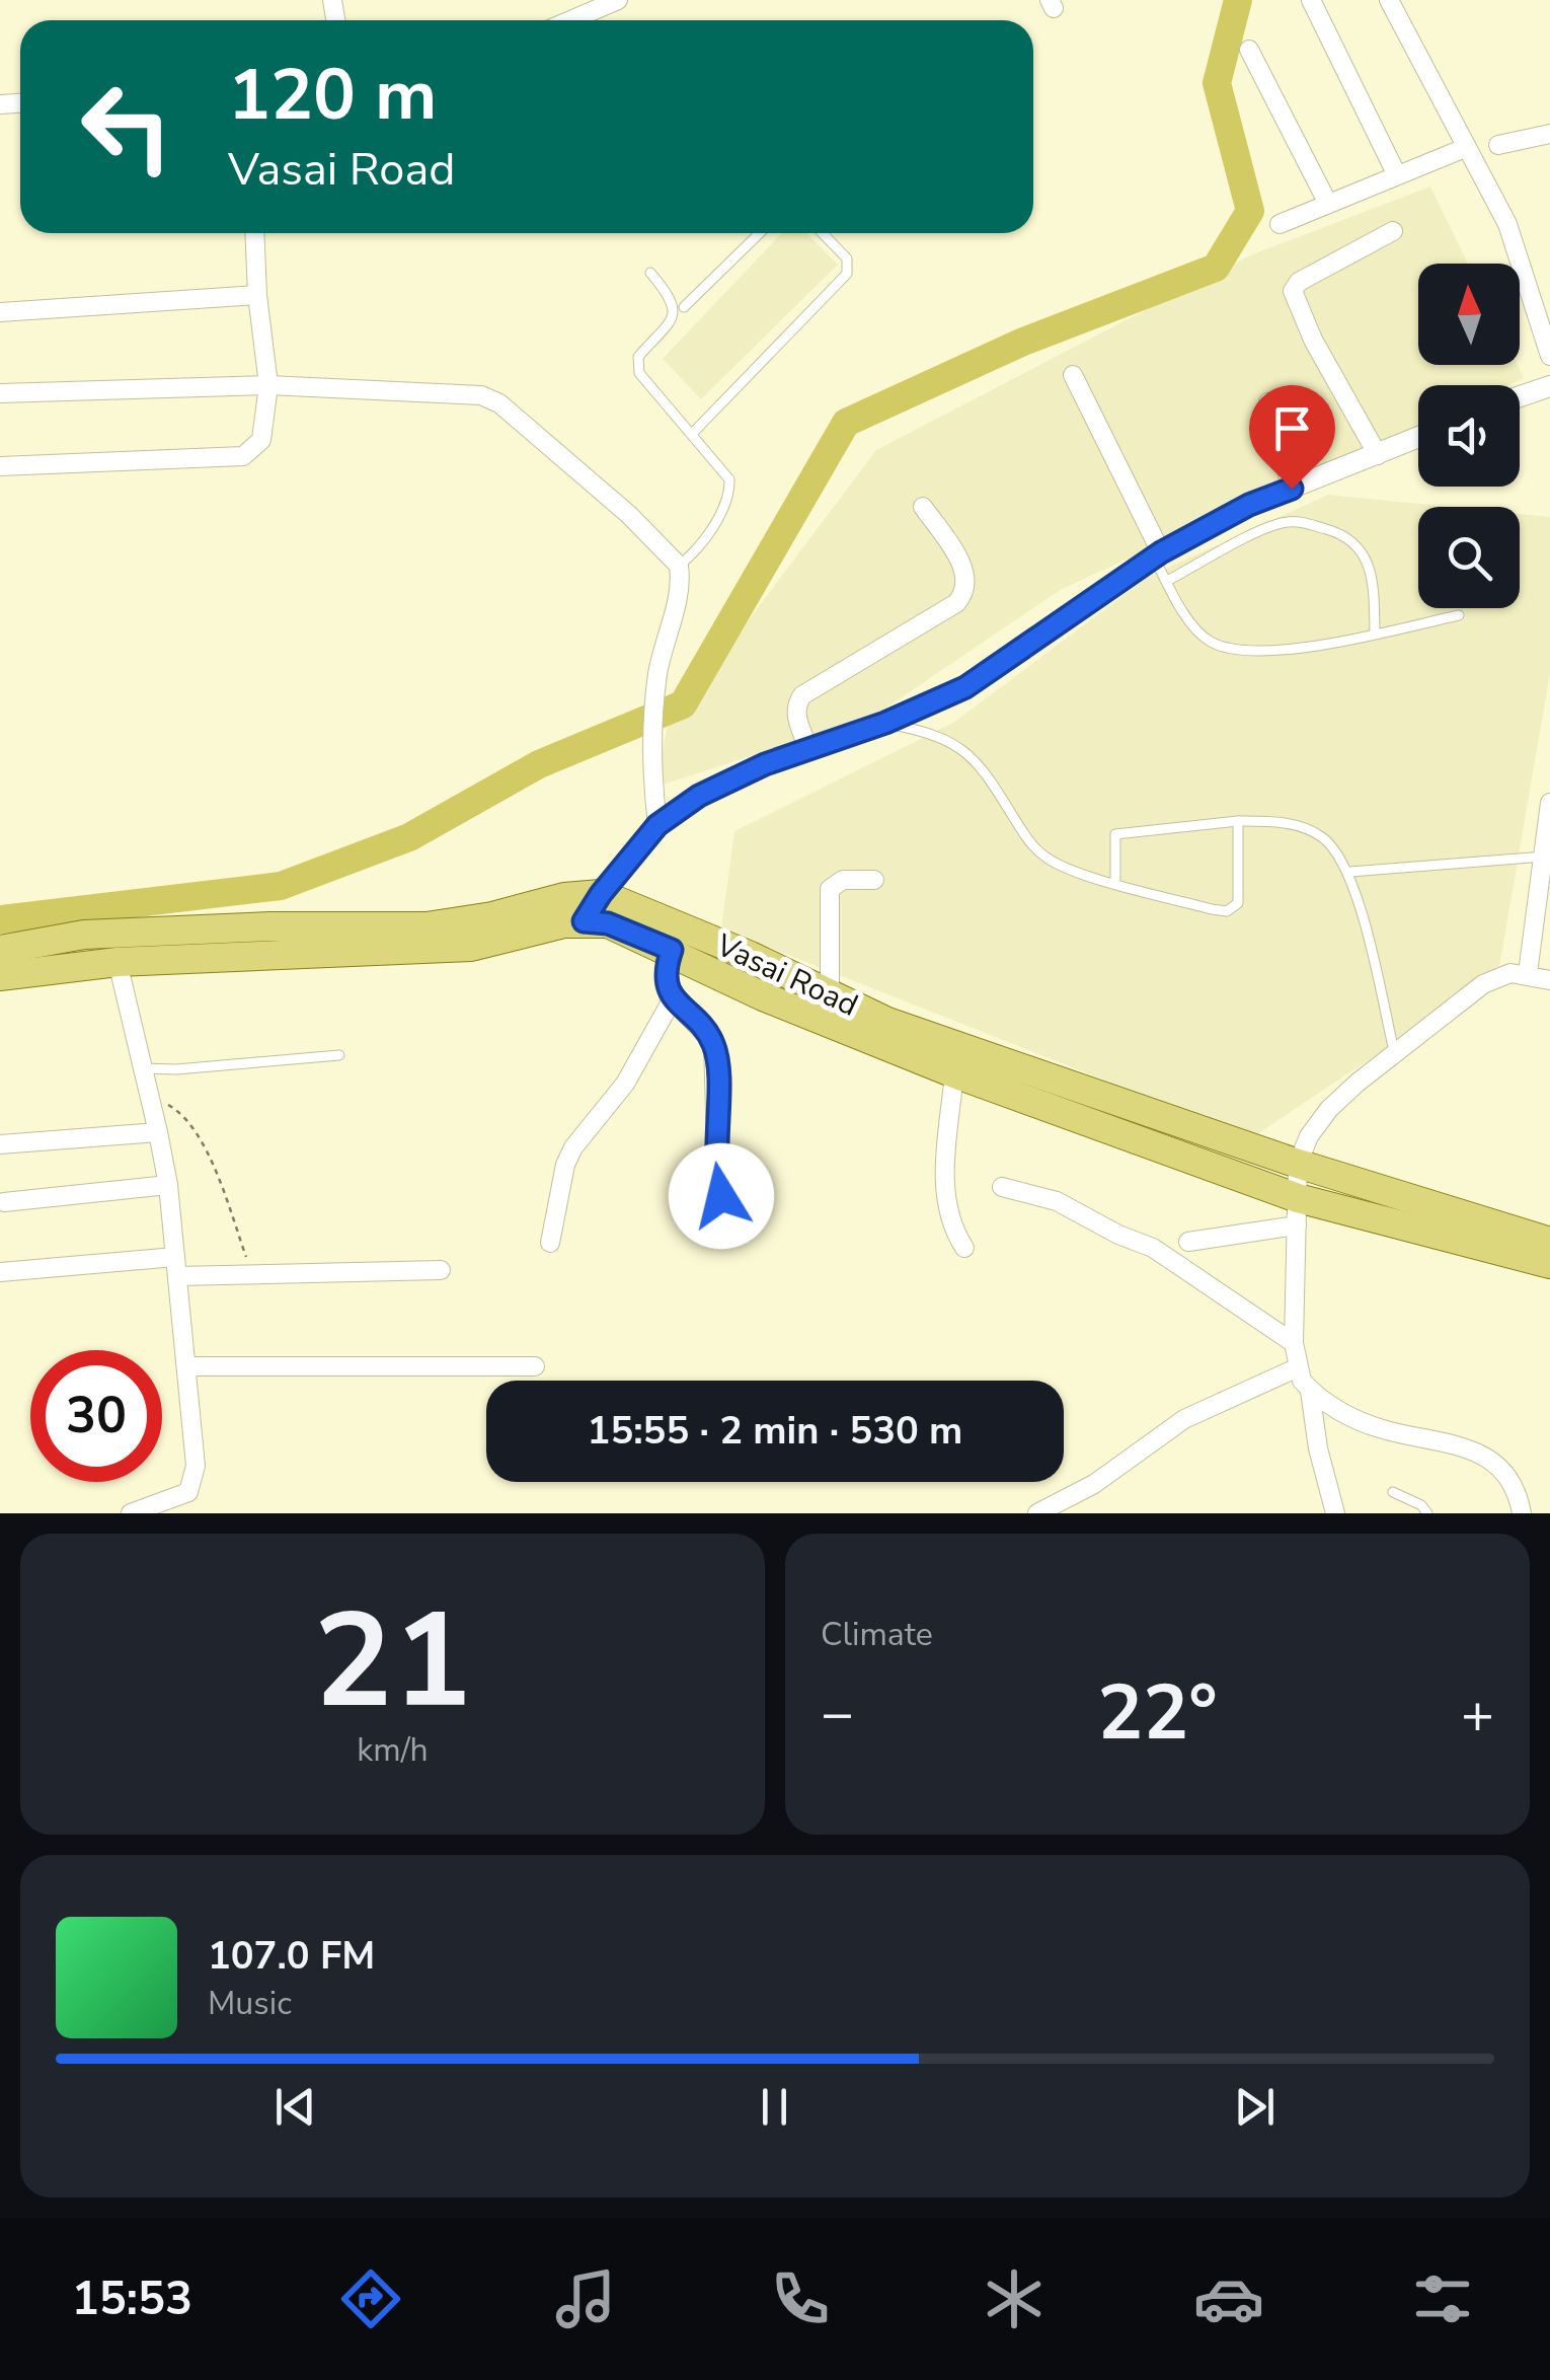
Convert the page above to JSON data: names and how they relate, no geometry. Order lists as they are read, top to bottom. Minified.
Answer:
{"streets":{"main road":["Vasai Road"]},"north":"top","page":{"turn":["120 m","Vasai Road"],"limit":"30","trip":"15:55 · 2 min · 530 m","tile":[["21","km/h"],"Climate"],"heat":["−","22°","+"],"song":["107.0 FM","Music"],"tabs":"15:53"}}
